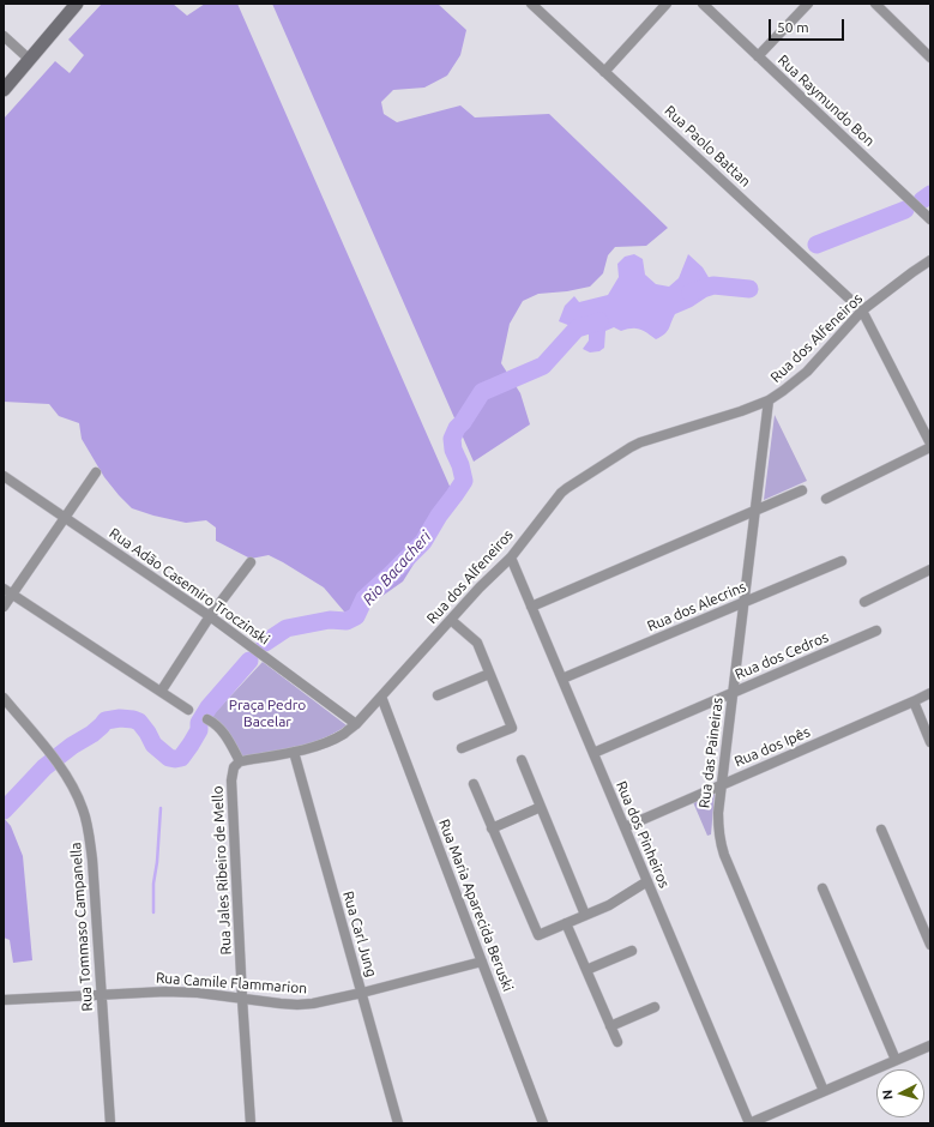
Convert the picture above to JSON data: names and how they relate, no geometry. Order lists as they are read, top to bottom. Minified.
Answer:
{"streets":{"street":["Rua Raymundo Bon","Rua Paolo Battan","Rua dos Alfeneiros","Rua Adão Casemiro Troczinski","Rua dos Alecrins","Rua dos Cedros","Rua dos Ipês","Rua das Paineiras","Rua dos Pinheiros","Rua Jales Ribeiro de Mello","Rua Maria Aparecida Beruski","Rua Tommaso Campanella","Rua Carl Jung","Rua Camile Flammarion"]},"crossings":[["Rua Paolo Battan","Rua dos Alfeneiros"],["Rua dos Alfeneiros","Rua Adão Casemiro Troczinski"],["Rua dos Alfeneiros","Rua das Paineiras"],["Rua dos Alfeneiros","Rua dos Pinheiros"],["Rua dos Alfeneiros","Rua Jales Ribeiro de Mello"],["Rua dos Alfeneiros","Rua Maria Aparecida Beruski"],["Rua dos Alfeneiros","Rua Carl Jung"],["Rua dos Alecrins","Rua das Paineiras"],["Rua dos Alecrins","Rua dos Pinheiros"],["Rua dos Cedros","Rua das Paineiras"],["Rua dos Cedros","Rua dos Pinheiros"],["Rua dos Ipês","Rua das Paineiras"],["Rua dos Ipês","Rua dos Pinheiros"],["Rua Jales Ribeiro de Mello","Rua Camile Flammarion"],["Rua Maria Aparecida Beruski","Rua Camile Flammarion"],["Rua Tommaso Campanella","Rua Camile Flammarion"],["Rua Carl Jung","Rua Camile Flammarion"]],"water":["Rio Bacacheri"],"parks":["Praça Pedro Bacelar"],"scale_bar":"50 m","north":"left"}
